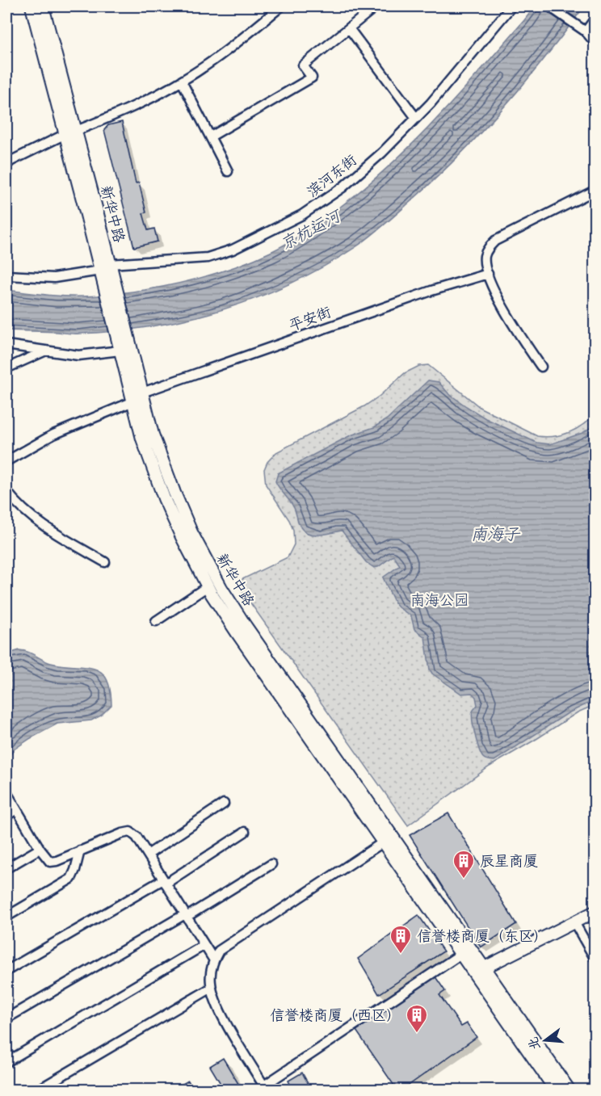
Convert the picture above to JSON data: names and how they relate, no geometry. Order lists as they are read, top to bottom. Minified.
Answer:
{"streets":{"main road":["新华中路"],"street":["滨河东街","平安街"]},"crossings":[["滨河东街","新华中路"],["新华中路","平安街"]],"water":["京杭运河","南海子"],"parks":["南海公园"],"places":{"building":["辰星商厦","信誉楼商厦（东区）","信誉楼商厦（西区）"]},"north":"left"}
